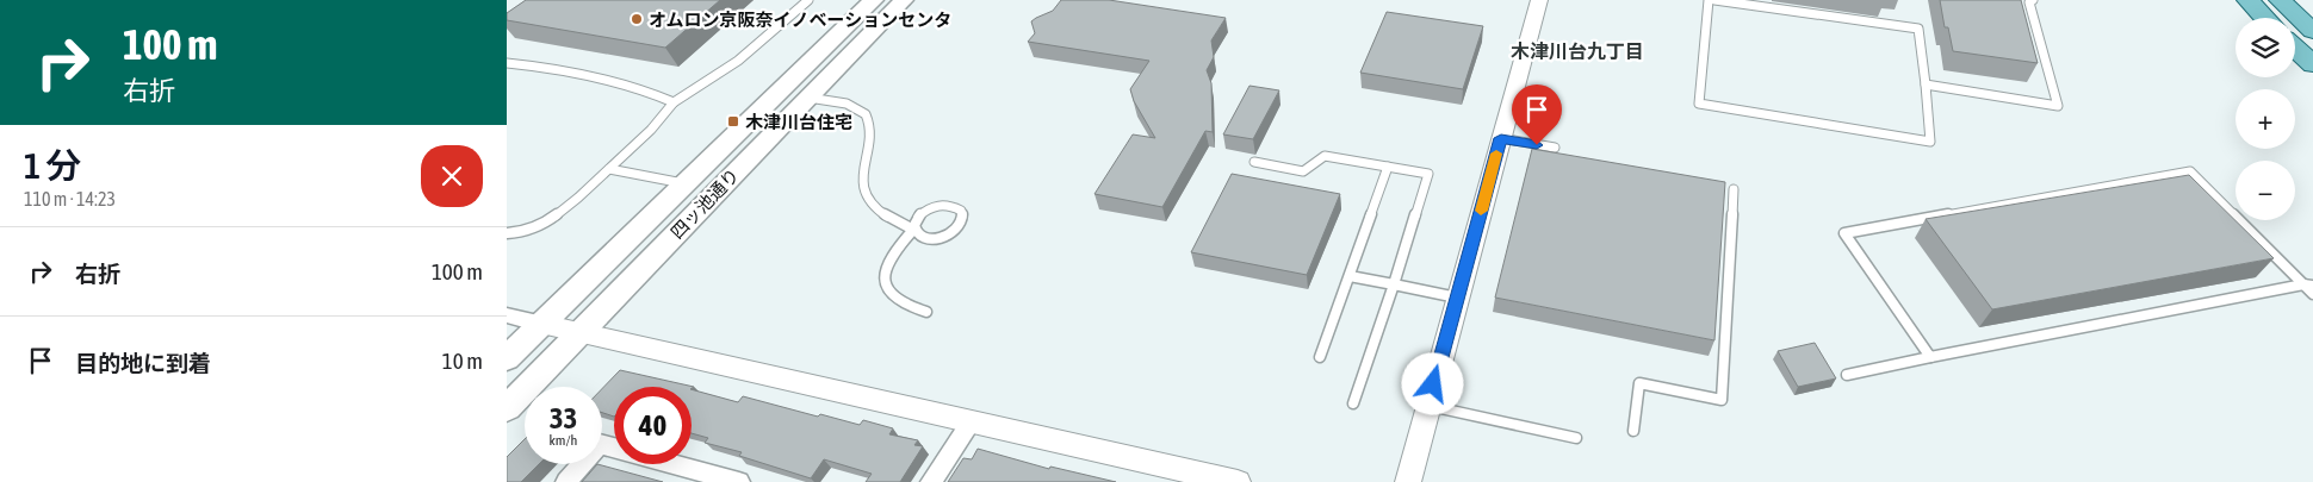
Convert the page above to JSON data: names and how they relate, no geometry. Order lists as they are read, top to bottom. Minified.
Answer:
{"streets":{"main road":["四ッ池通り"]},"districts":["木津川台九丁目"],"places":{"other":["オムロン京阪奈イノベーションセンタ"],"transit":["木津川台住宅"]},"page":{"turn":["100 m","右折"],"map_buttons":["+","−"],"heading":["1 分","110 m · 14:23"],"list":[{"name":"右折","value":"100 m"},{"name":"目的地に到着","value":"10 m"}],"speed":"33 km/h","limit":"40"}}
